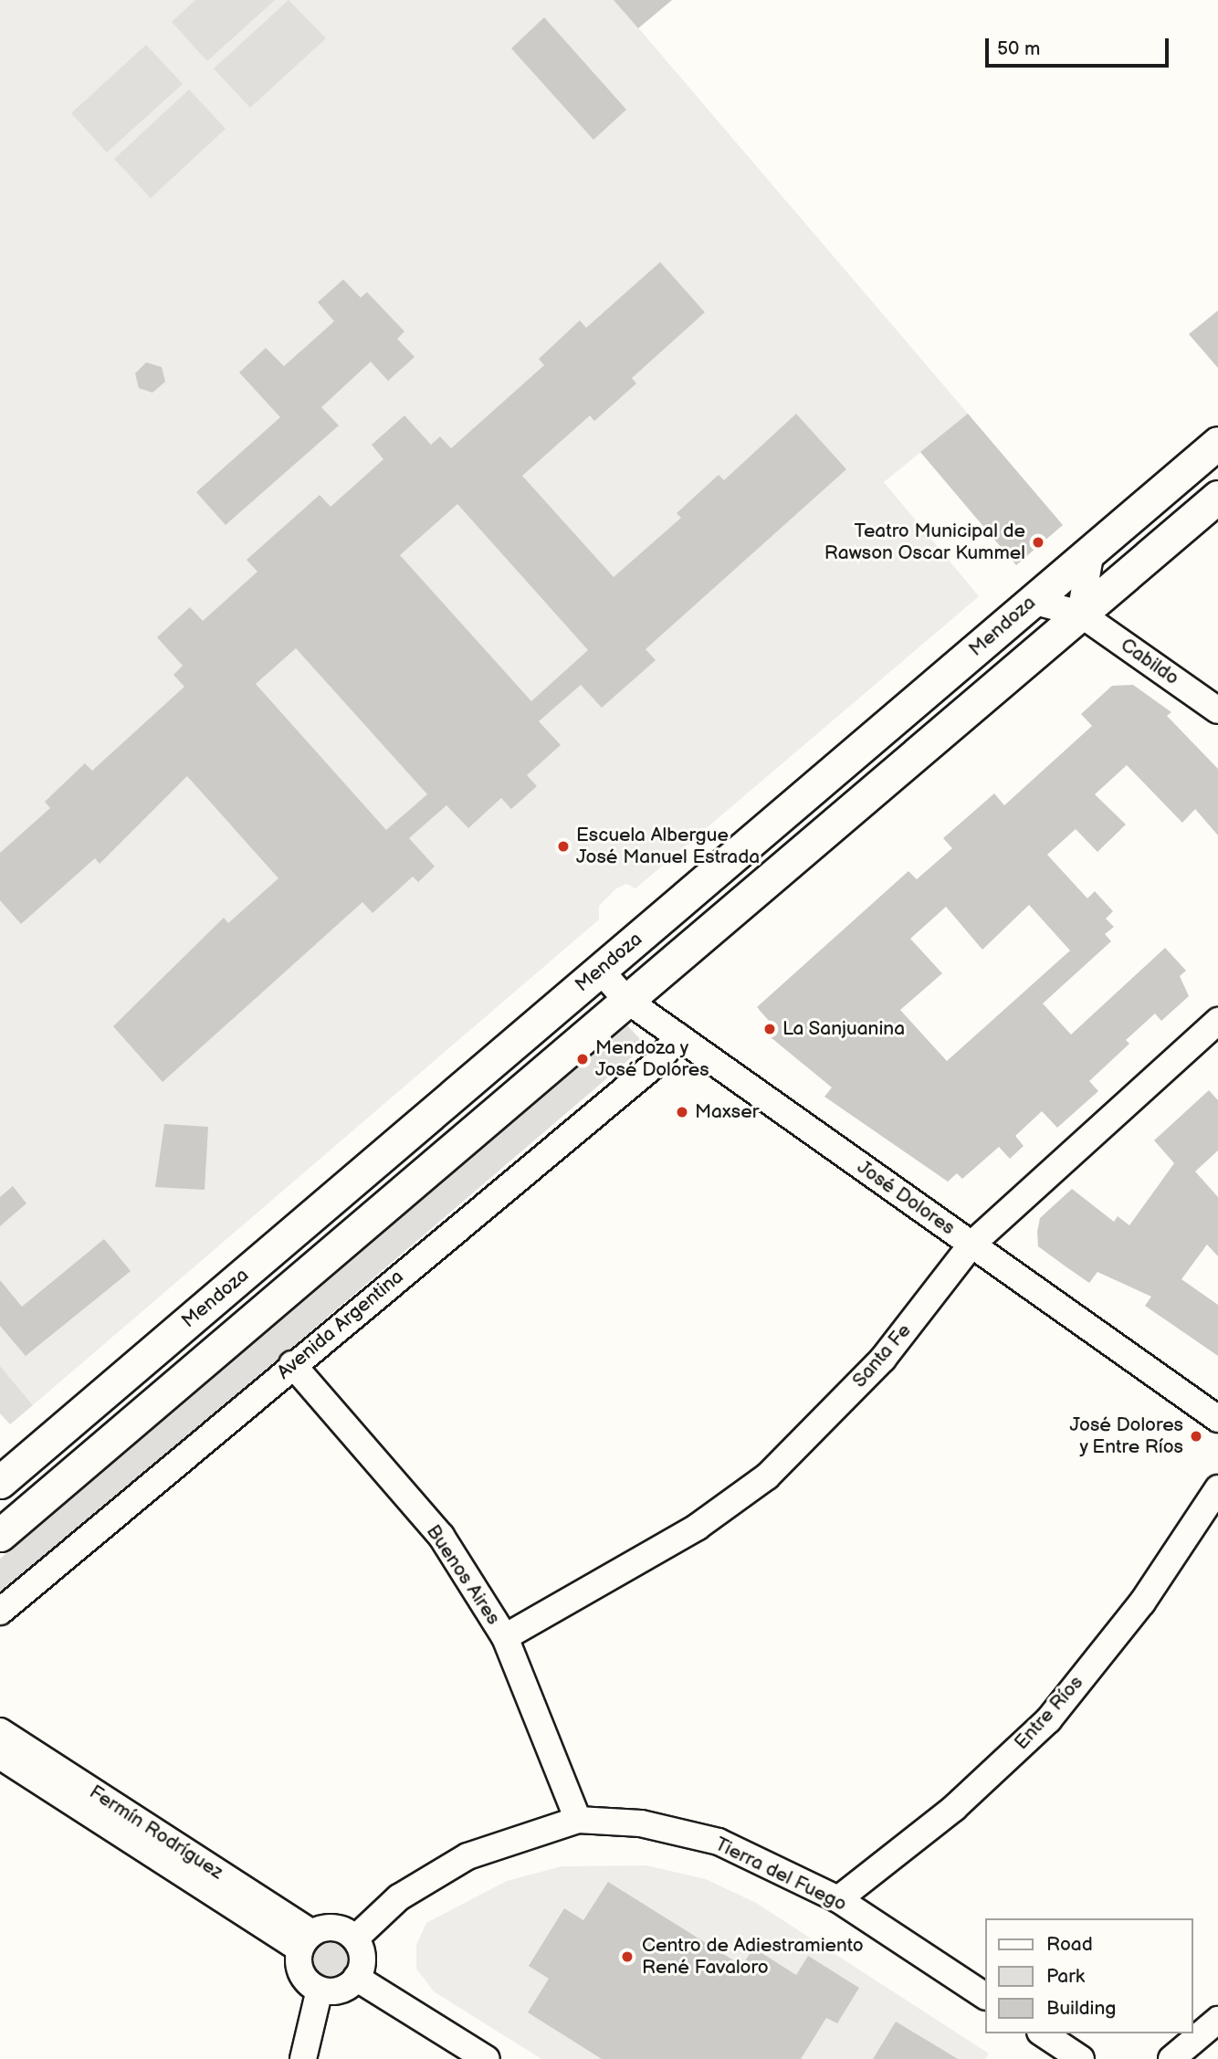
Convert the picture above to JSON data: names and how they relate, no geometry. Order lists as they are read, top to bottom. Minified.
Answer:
{"streets":{"main road":["Mendoza"],"street":["Cabildo","José Dolores","Avenida Argentina","Santa Fe","Buenos Aires","Entre Ríos","Fermín Rodríguez","Tierra del Fuego"]},"crossings":[["Mendoza","Cabildo"],["Mendoza","José Dolores"],["José Dolores","Avenida Argentina"],["José Dolores","Santa Fe"],["Avenida Argentina","Buenos Aires"],["Santa Fe","Buenos Aires"],["Buenos Aires","Tierra del Fuego"],["Entre Ríos","Tierra del Fuego"],["Fermín Rodríguez","Tierra del Fuego"]],"places":["Teatro Municipal de Rawson Oscar Kummel","Escuela Albergue José Manuel Estrada","La Sanjuanina","Mendoza y José Dolores","Maxser","José Dolores y Entre Ríos","Centro de Adiestramiento René Favaloro"],"legend":["Road","Park","Building"],"scale_bar":"50 m"}
